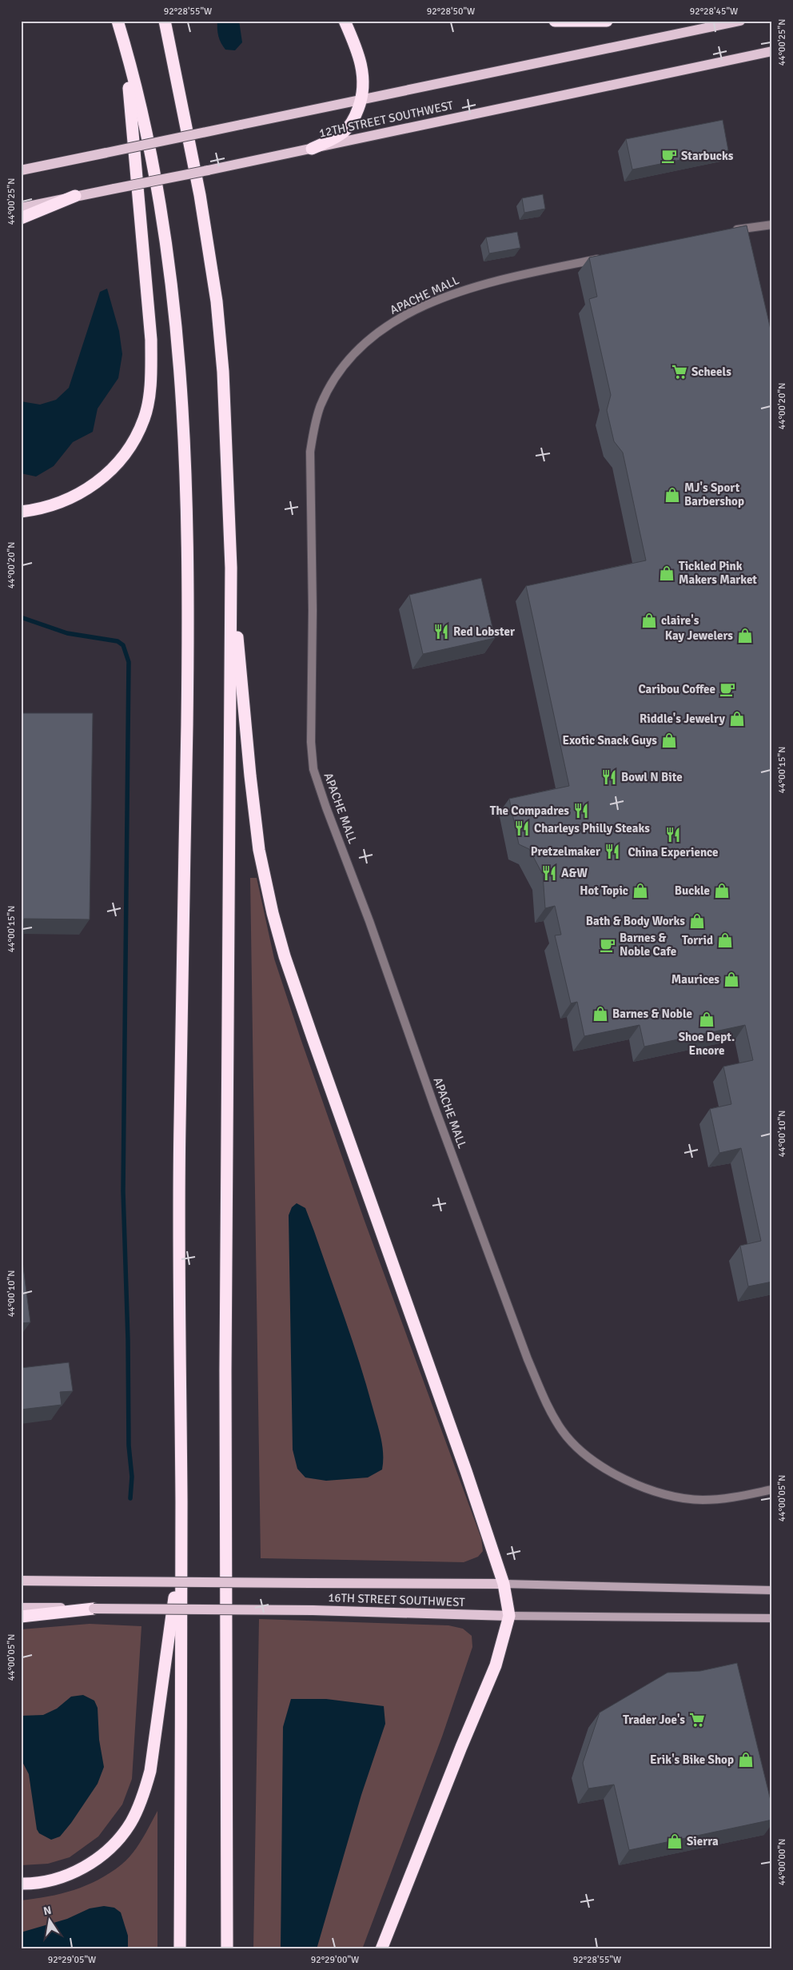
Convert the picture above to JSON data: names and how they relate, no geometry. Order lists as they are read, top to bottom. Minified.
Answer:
{"streets":{"main road":["12TH STREET SOUTHWEST","16TH STREET SOUTHWEST"],"street":["APACHE MALL"]},"places":{"cafe":["Starbucks","Caribou Coffee","Barnes & Noble Cafe"],"supermarket":["Scheels","Trader Joe's"],"shop":["MJ's Sport Barbershop","Tickled Pink Makers Market","claire's","Kay Jewelers","Riddle's Jewelry","Exotic Snack Guys","Hot Topic","Buckle","Bath & Body Works","Torrid","Maurices","Barnes & Noble","Shoe Dept. Encore","Erik's Bike Shop","Sierra"],"restaurant":["Red Lobster","Bowl N Bite","The Compadres","Charleys Philly Steaks","China Experience","Pretzelmaker","A&W"]},"north":"top","coordinates":["92°28'55\"W","92°28'50\"W","92°28'45\"W","44°00'25\"N","44°00'20\"N","44°00'15\"N","44°00'10\"N","44°00'05\"N","44°00'00\"N","92°29'05\"W","92°29'00\"W"]}
